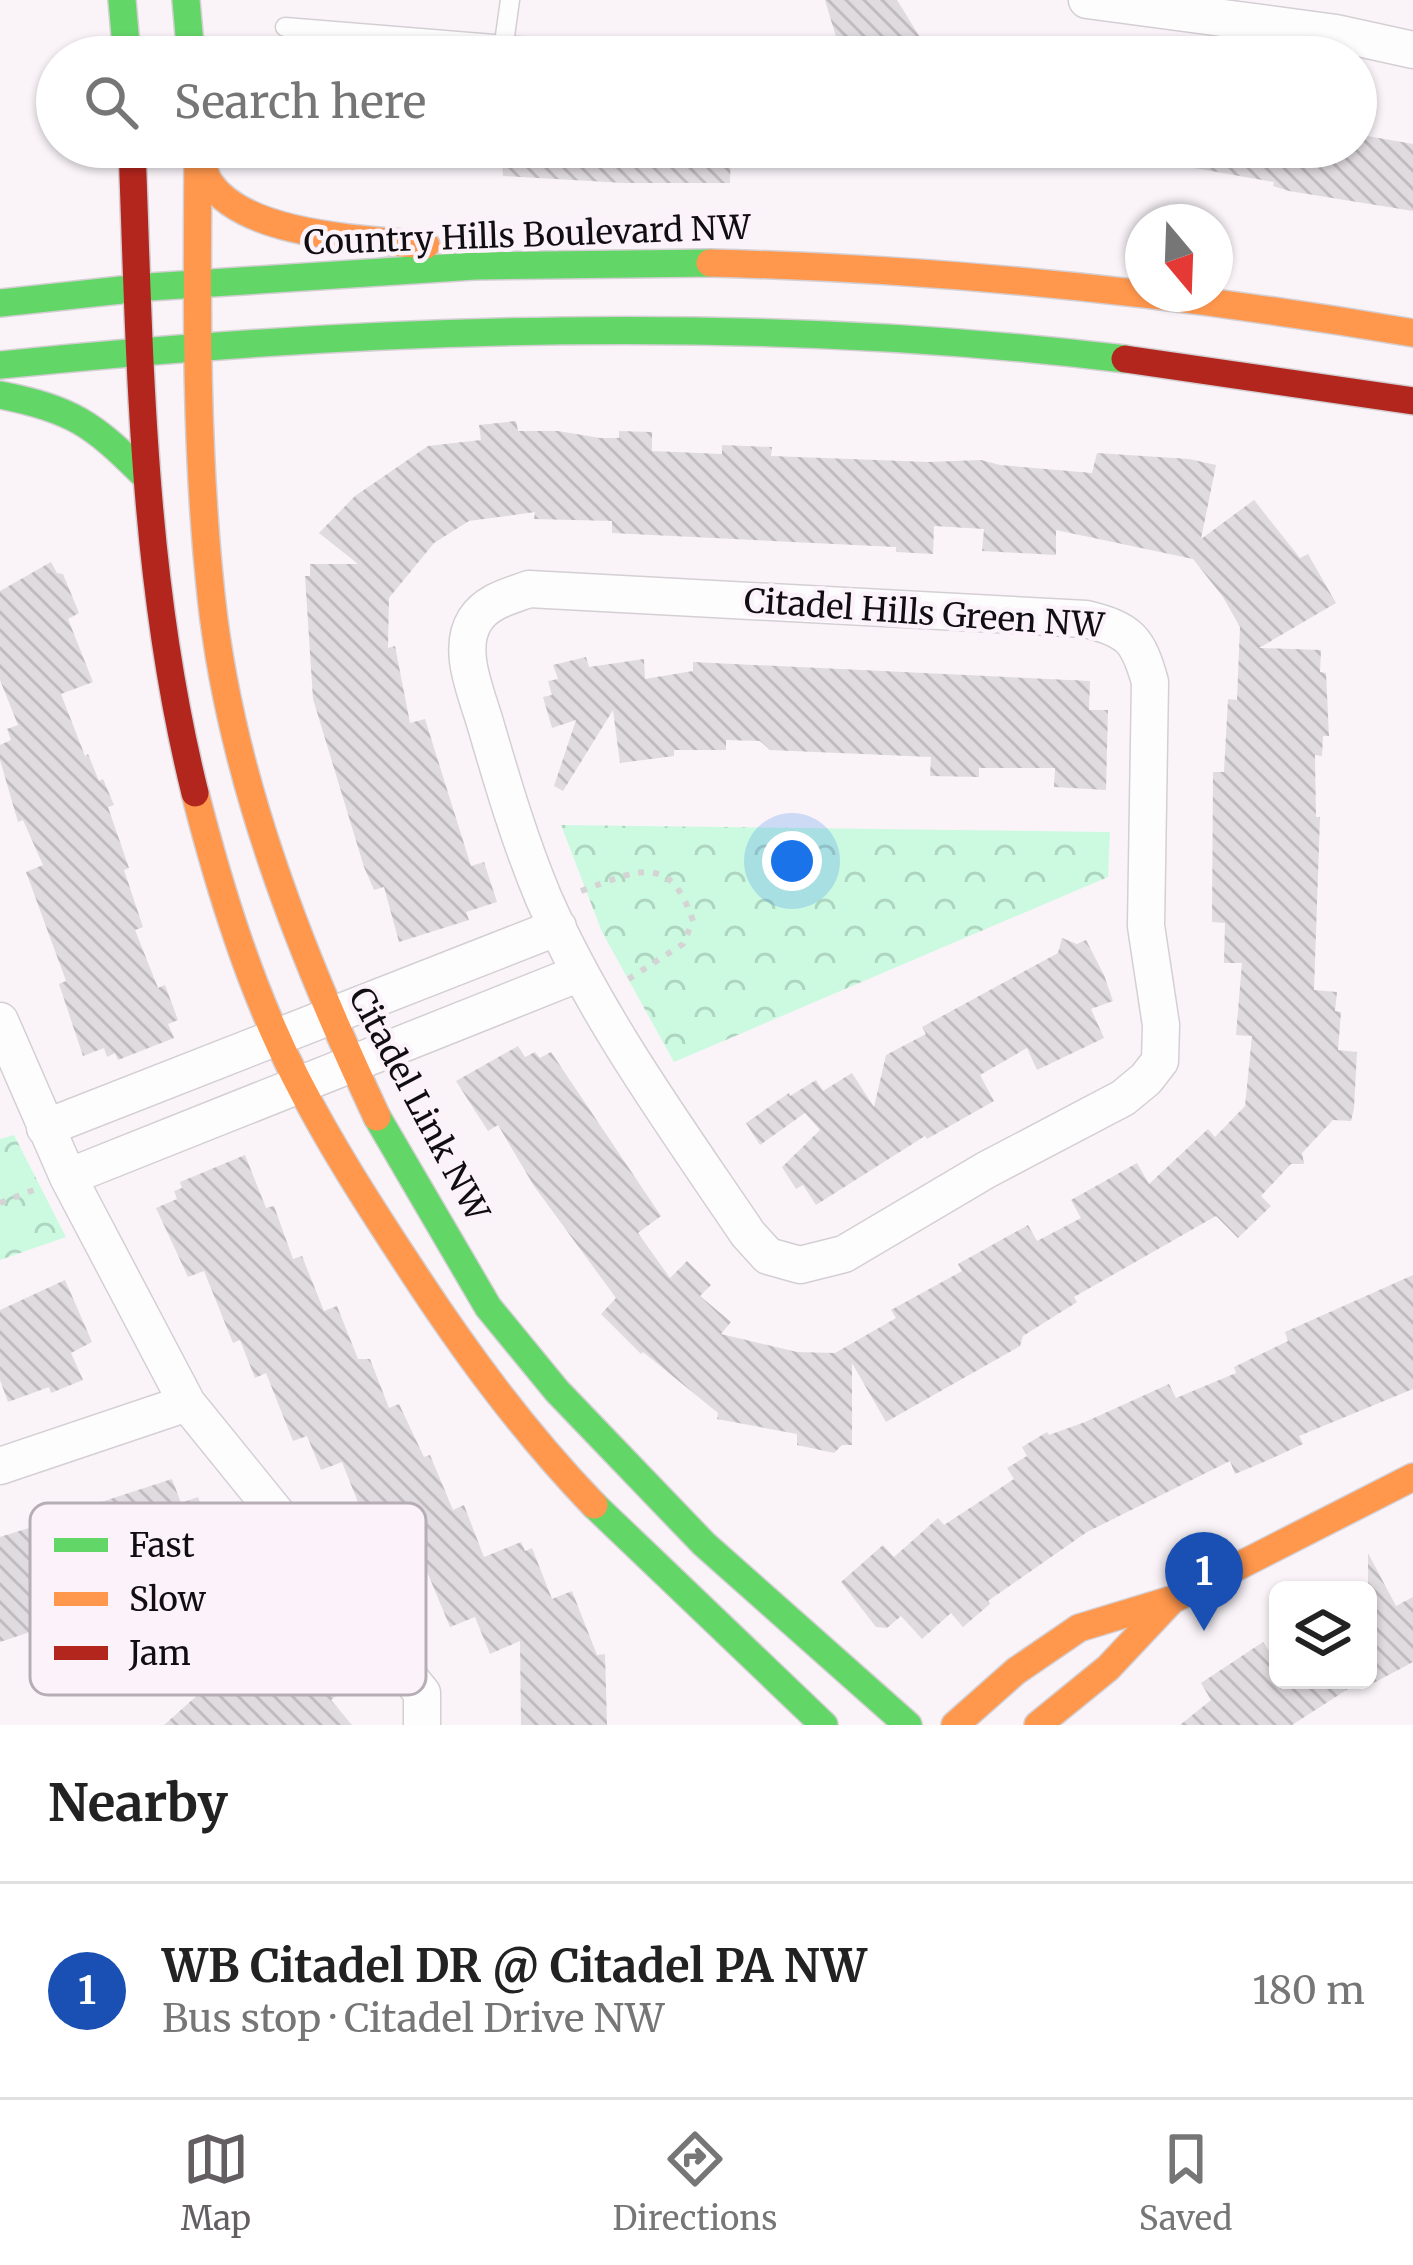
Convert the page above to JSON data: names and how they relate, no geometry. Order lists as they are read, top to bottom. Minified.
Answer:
{"streets":{"street":["Country Hills Boulevard NW","Citadel Hills Green NW","Citadel Link NW"]},"crossings":[["Country Hills Boulevard NW","Citadel Link NW"]],"legend":["Fast","Slow","Jam"],"north":"bottom","page":{"search":"Search here","pins":"1","heading":"Nearby","list":[{"mark":"1","name":"WB Citadel DR @ Citadel PA NW","note":"Bus stop · Citadel Drive NW","value":"180 m"}],"nav":["Map","Directions","Saved"]}}
